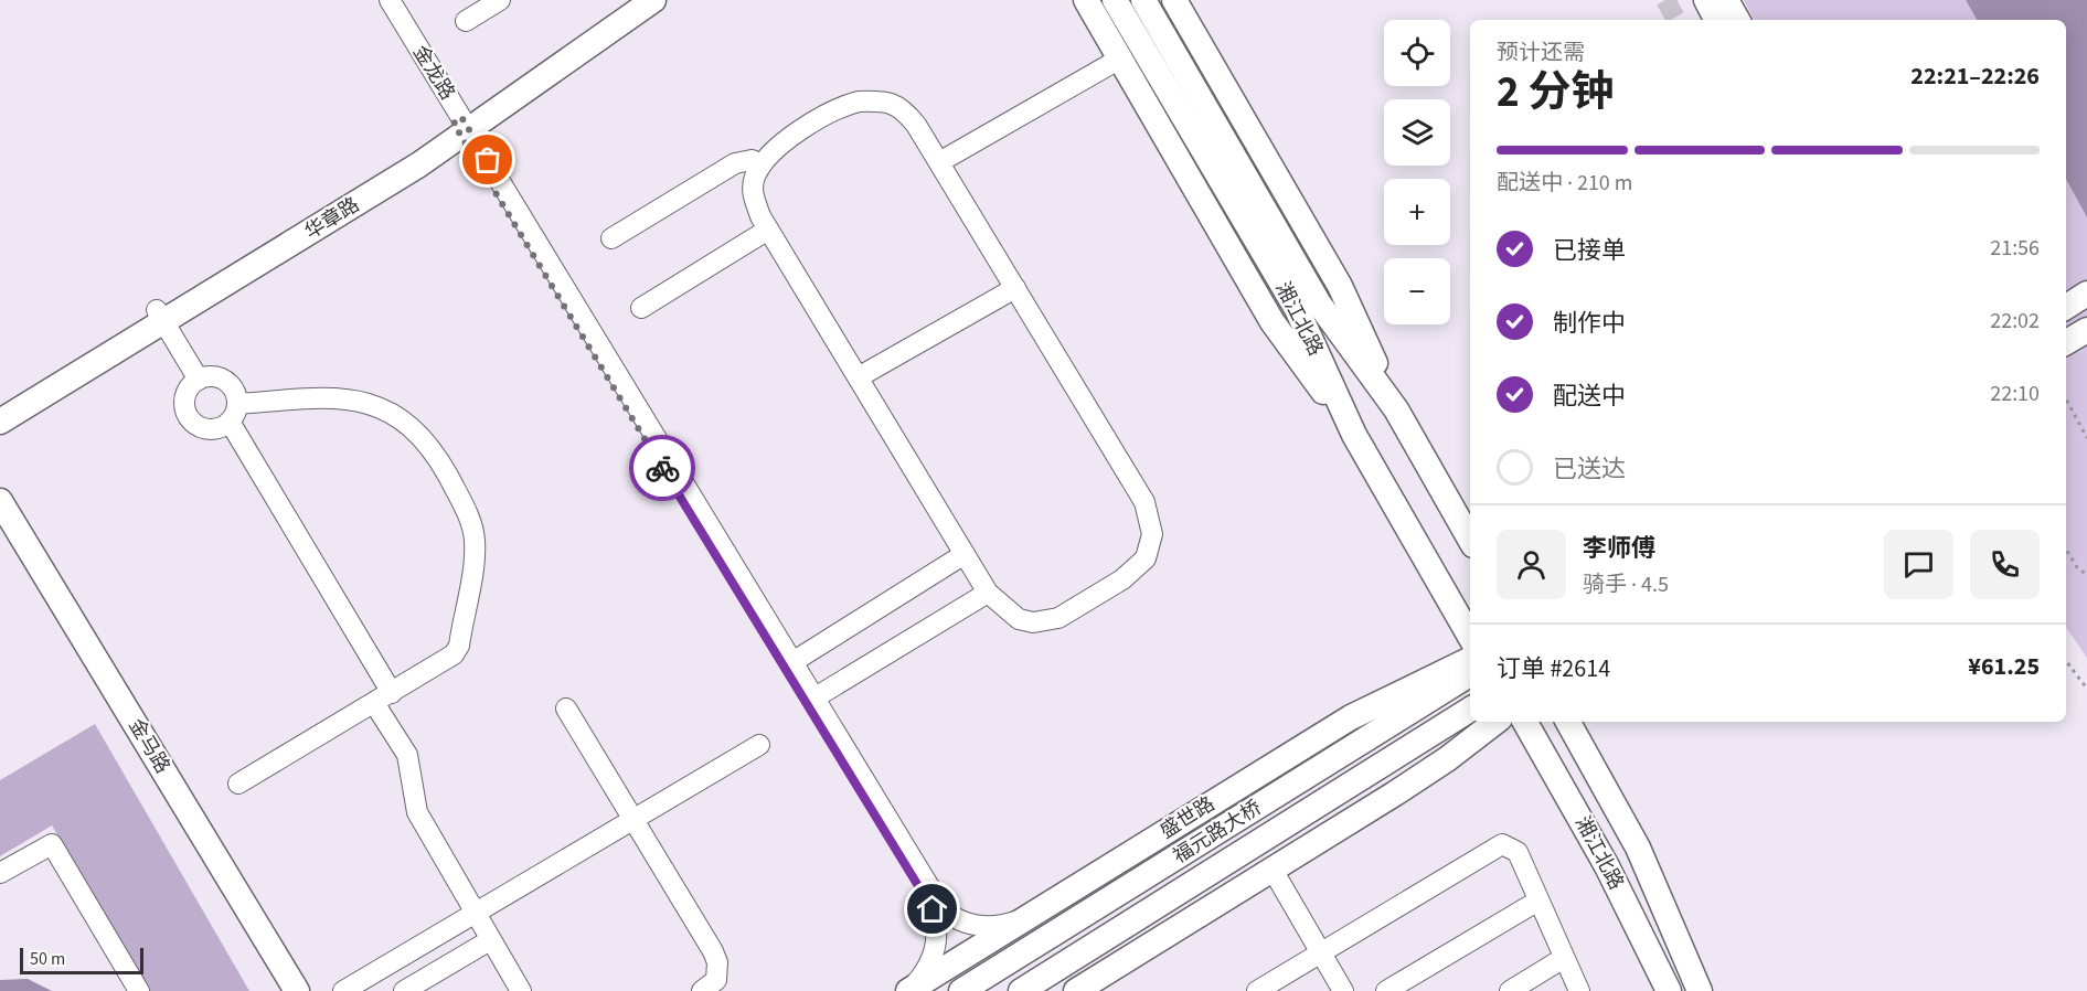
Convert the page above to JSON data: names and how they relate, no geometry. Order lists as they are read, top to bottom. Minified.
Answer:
{"streets":{"main road":["华章路","湘江北路","金马路","盛世路","福元路大桥"],"street":["金龙路"]},"crossings":[["金龙路","华章路"],["金龙路","盛世路"]],"scale_bar":"50 m","page":{"map_buttons":["+","−"],"heading":["2 分钟","预计还需","22:21–22:26"],"panel":["李师傅","骑手 · 4.5","订单 #2614","¥61.25"],"bar":"配送中 · 210 m","list":[["已接单","21:56"],["制作中","22:02"],["配送中","22:10"],"已送达"],"scale":"50 m"}}
